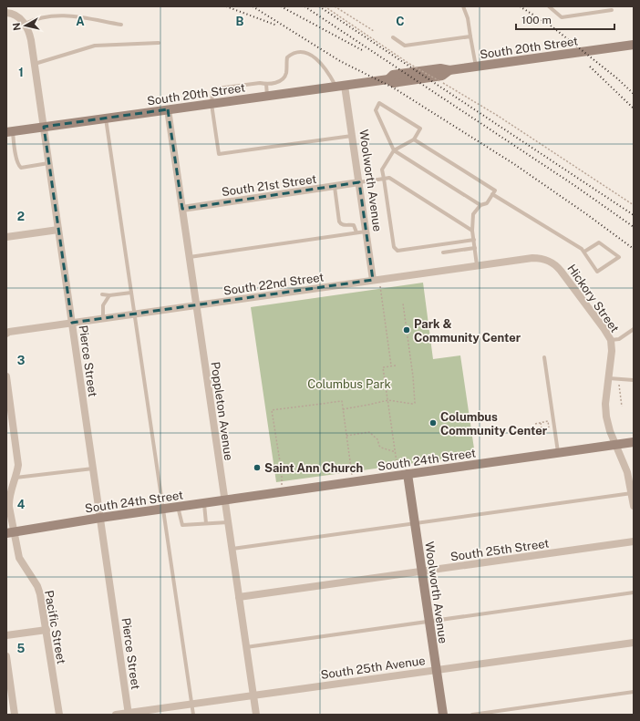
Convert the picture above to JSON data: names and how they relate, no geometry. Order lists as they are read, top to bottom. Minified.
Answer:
{"streets":{"street":["South 20th Street","Woolworth Avenue","South 21st Street","South 22nd Street","Hickory Street","Pierce Street","Poppleton Avenue","South 24th Street","South 25th Street","Pacific Street","South 25th Avenue"]},"crossings":[["South 20th Street","Woolworth Avenue"],["South 20th Street","Pierce Street"],["South 20th Street","Poppleton Avenue"],["Woolworth Avenue","South 21st Street"],["Woolworth Avenue","South 22nd Street"],["Woolworth Avenue","South 24th Street"],["Woolworth Avenue","South 25th Street"],["Woolworth Avenue","South 25th Avenue"],["South 21st Street","Poppleton Avenue"],["South 22nd Street","Hickory Street"],["South 22nd Street","Pierce Street"],["South 22nd Street","Poppleton Avenue"],["Hickory Street","South 24th Street"],["Pierce Street","South 24th Street"],["Pierce Street","South 25th Avenue"],["Poppleton Avenue","South 24th Street"],["Poppleton Avenue","South 25th Street"],["Poppleton Avenue","South 25th Avenue"],["South 24th Street","Pacific Street"]],"parks":["Columbus Park"],"places":["Park & Community Center","Columbus Community Center","Saint Ann Church"],"scale_bar":"100 m","north":"left","grid":{"columns":["A","B","C"],"rows":["1","2","3","4","5"]}}
